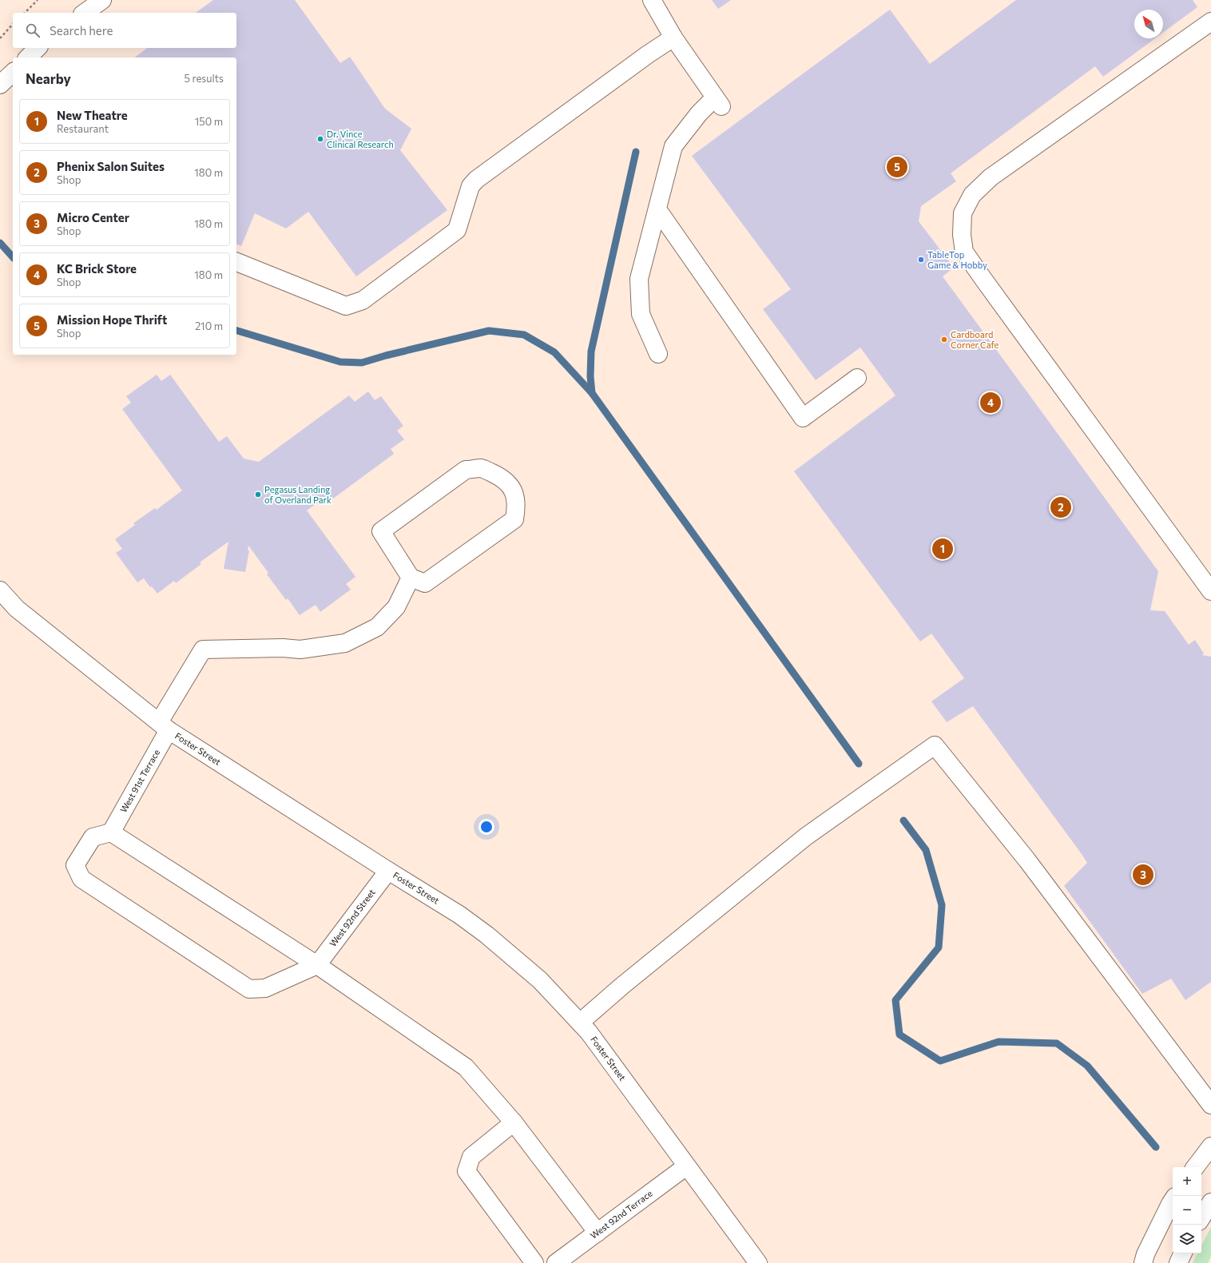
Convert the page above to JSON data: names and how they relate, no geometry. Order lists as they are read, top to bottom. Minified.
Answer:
{"streets":{"street":["Foster Street","West 91st Terrace","West 92nd Street","West 92nd Terrace"]},"crossings":[["Foster Street","West 91st Terrace"],["Foster Street","West 92nd Street"],["Foster Street","West 92nd Terrace"]],"places":["Dr. Vince Clinical Research","TableTop Game & Hobby","Cardboard Corner Cafe","Pegasus Landing of Overland Park"],"north":"top left","page":{"search":"Search here","heading":["Nearby","5 results"],"list":[{"mark":"1","name":"New Theatre","note":"Restaurant","value":"150 m"},{"mark":"2","name":"Phenix Salon Suites","note":"Shop","value":"180 m"},{"mark":"3","name":"Micro Center","note":"Shop","value":"180 m"},{"mark":"4","name":"KC Brick Store","note":"Shop","value":"180 m"},{"mark":"5","name":"Mission Hope Thrift","note":"Shop","value":"210 m"}],"pins":["5","4","2","1","3"],"map_buttons":["+","−"]}}
